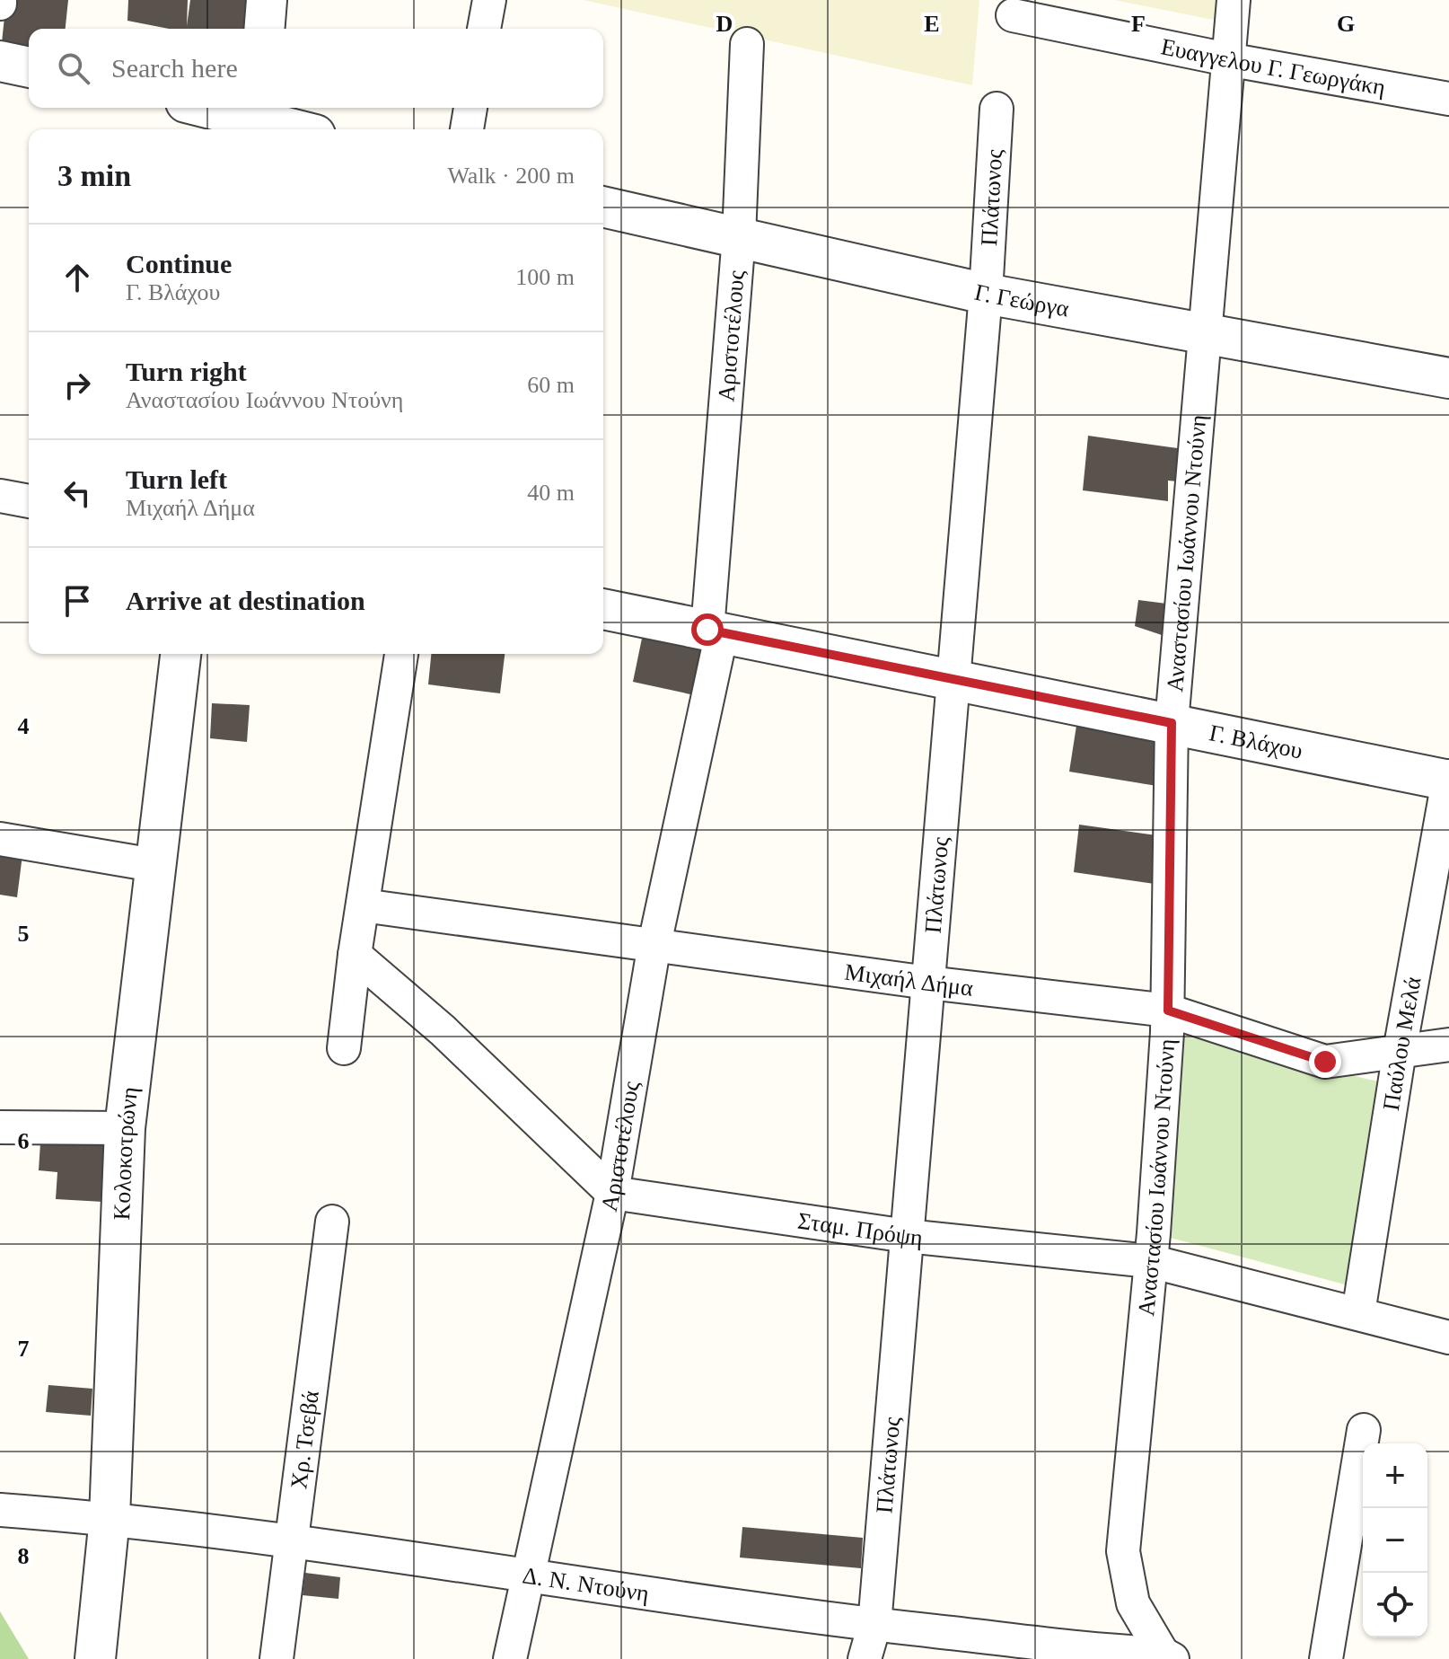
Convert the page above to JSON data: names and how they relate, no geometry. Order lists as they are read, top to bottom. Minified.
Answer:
{"streets":{"street":["Ευαγγελου Γ. Γεωργάκη","Πλάτωνος","Γ. Γεώργα","Αριστοτέλους","Αναστασίου Ιωάννου Ντούνη","Γ. Βλάχου","Μιχαήλ Δήμα","Παύλου Μελά","Κολοκοτρώνη","Σταμ. Πρόψη","Χρ. Τσεβά","Δ. Ν. Ντούνη"]},"crossings":[["Ευαγγελου Γ. Γεωργάκη","Αναστασίου Ιωάννου Ντούνη"],["Πλάτωνος","Γ. Γεώργα"],["Πλάτωνος","Γ. Βλάχου"],["Πλάτωνος","Μιχαήλ Δήμα"],["Πλάτωνος","Σταμ. Πρόψη"],["Πλάτωνος","Δ. Ν. Ντούνη"],["Γ. Γεώργα","Αριστοτέλους"],["Γ. Γεώργα","Αναστασίου Ιωάννου Ντούνη"],["Αριστοτέλους","Γ. Βλάχου"],["Αριστοτέλους","Μιχαήλ Δήμα"],["Αριστοτέλους","Σταμ. Πρόψη"],["Αριστοτέλους","Δ. Ν. Ντούνη"],["Αναστασίου Ιωάννου Ντούνη","Γ. Βλάχου"],["Αναστασίου Ιωάννου Ντούνη","Μιχαήλ Δήμα"],["Αναστασίου Ιωάννου Ντούνη","Σταμ. Πρόψη"],["Αναστασίου Ιωάννου Ντούνη","Δ. Ν. Ντούνη"],["Γ. Βλάχου","Παύλου Μελά"],["Μιχαήλ Δήμα","Παύλου Μελά"],["Παύλου Μελά","Σταμ. Πρόψη"],["Κολοκοτρώνη","Δ. Ν. Ντούνη"],["Χρ. Τσεβά","Δ. Ν. Ντούνη"]],"page":{"search":"Search here","heading":["3 min","Walk · 200 m"],"list":[["Continue","Γ. Βλάχου","100 m"],["Turn right","Αναστασίου Ιωάννου Ντούνη","60 m"],["Turn left","Μιχαήλ Δήμα","40 m"],"Arrive at destination"],"map_buttons":["+","−"]},"grid":{"columns":["D","E","F","G"],"rows":["4","5","6","7","8"]}}
